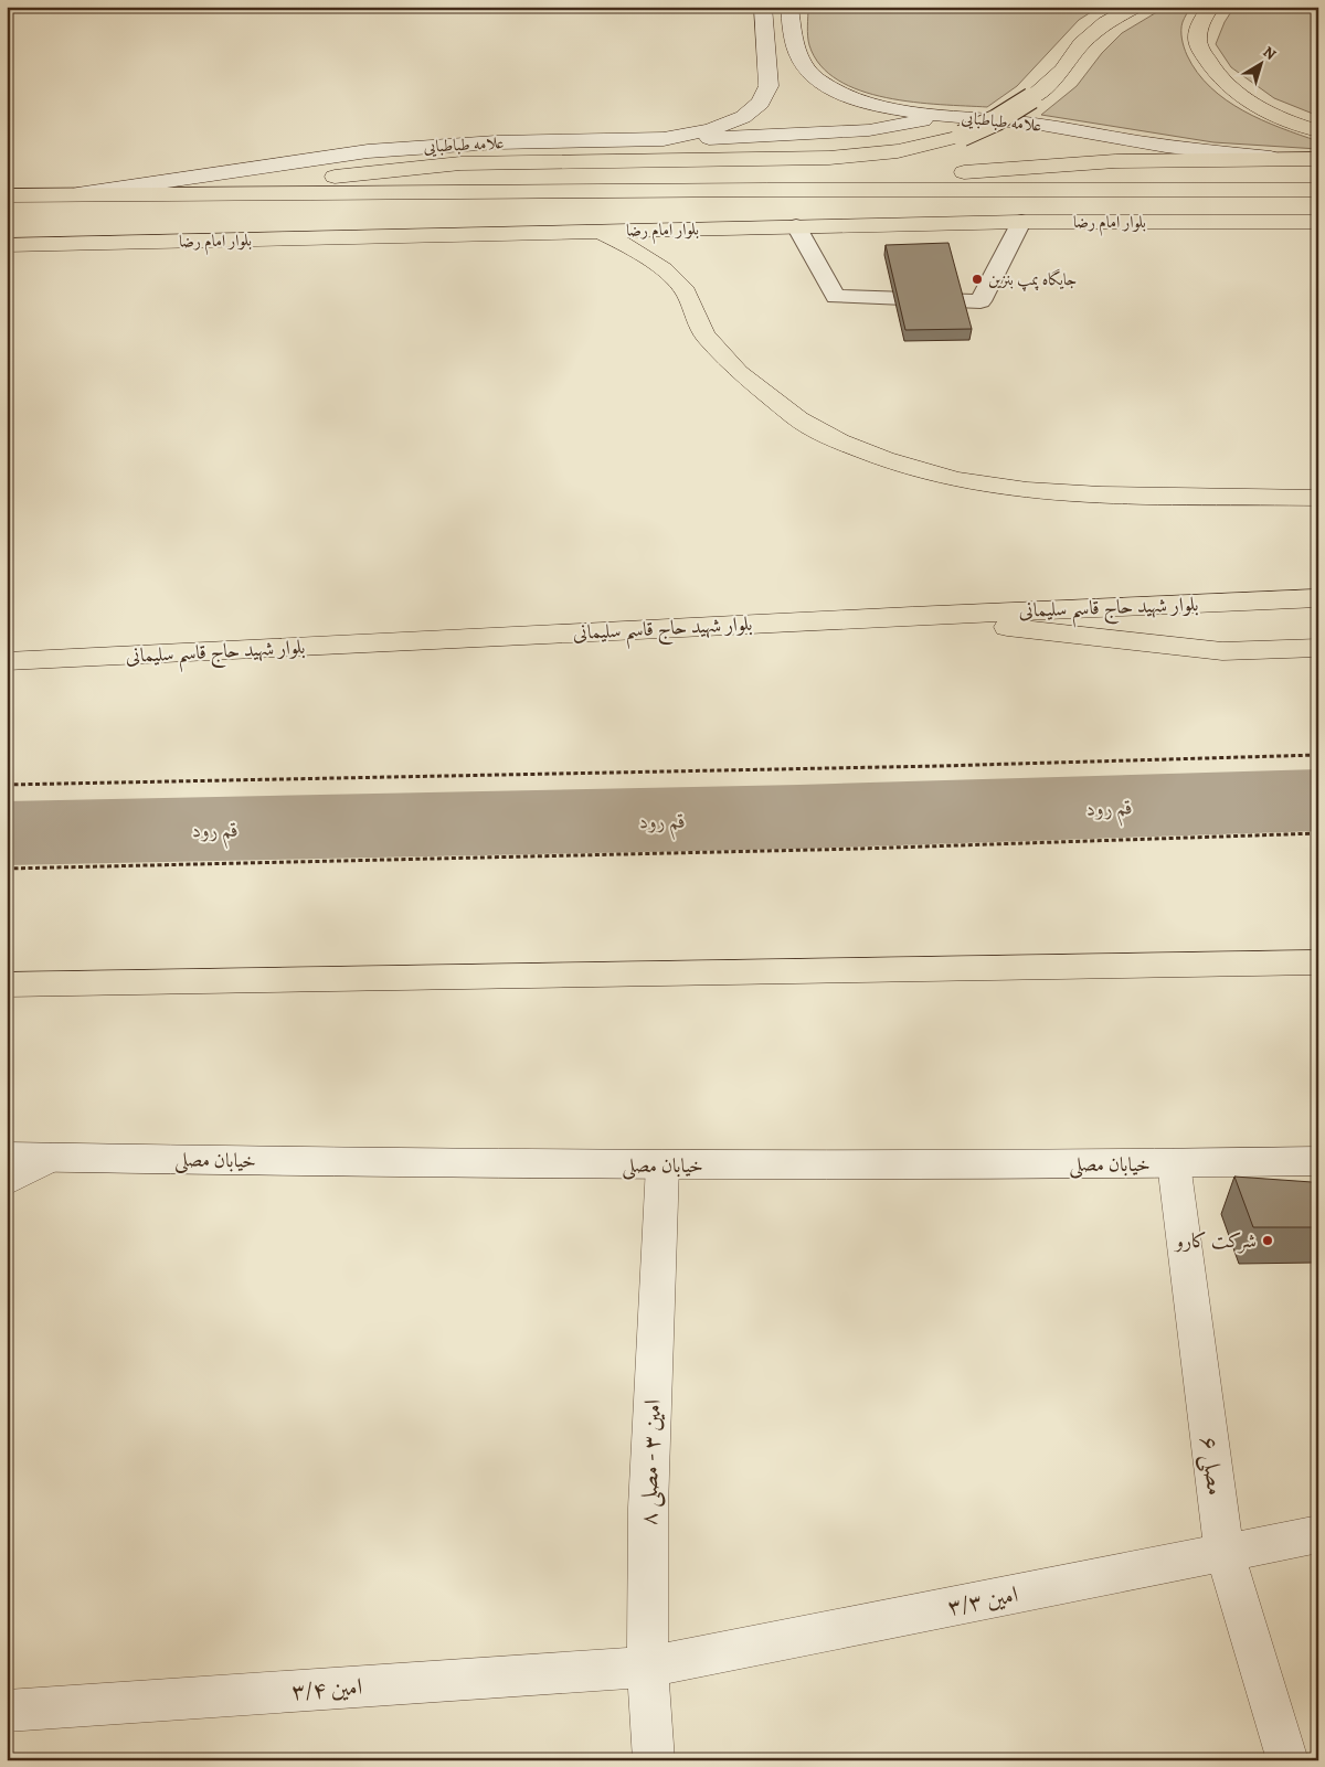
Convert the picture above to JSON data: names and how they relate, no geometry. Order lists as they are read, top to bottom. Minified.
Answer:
{"streets":{"main road":["بلوار امام رضا","بلوار شهید حاج قاسم سلیمانی"],"street":["علامه طباطبایی","خیابان مصلی","امین ۳ - مصلی ۸","مصلی ۶","امین ۳/۳","امین ۳/۴"]},"crossings":[["علامه طباطبایی","بلوار امام رضا"],["خیابان مصلی","امین ۳ - مصلی ۸"],["خیابان مصلی","مصلی ۶"],["امین ۳ - مصلی ۸","امین ۳/۳"],["امین ۳ - مصلی ۸","امین ۳/۴"],["مصلی ۶","امین ۳/۳"],["امین ۳/۳","امین ۳/۴"]],"water":["قم رود"],"places":["جایگاه پمپ بنزین","شرکت کارو"],"north":"top right"}
